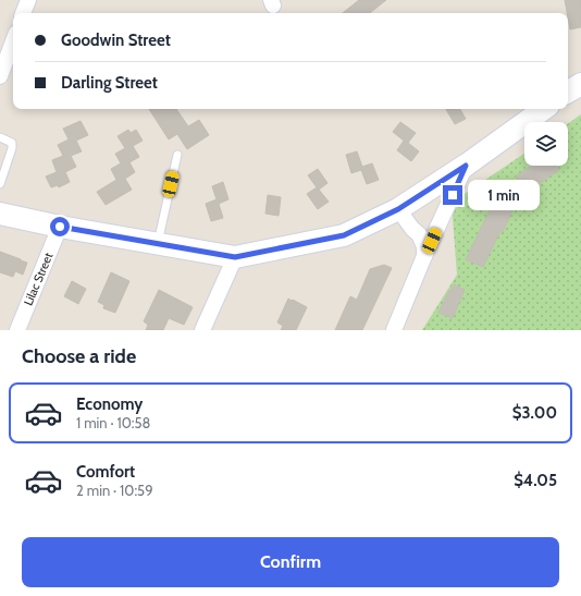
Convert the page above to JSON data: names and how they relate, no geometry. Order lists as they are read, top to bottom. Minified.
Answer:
{"streets":{"street":["Lilac Street"]},"page":{"banner":["Goodwin Street","Darling Street"],"bubble":"1 min","heading":"Choose a ride","list":[{"name":"Economy","note":"1 min · 10:58","value":"$3.00"},{"name":"Comfort","note":"2 min · 10:59","value":"$4.05"}],"buttons":"Confirm"}}
